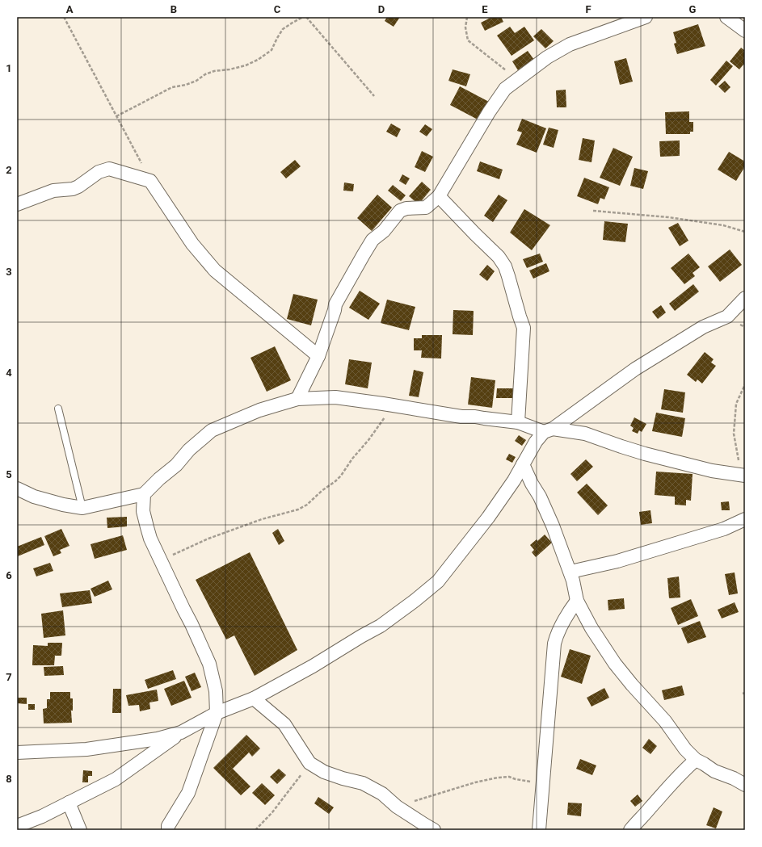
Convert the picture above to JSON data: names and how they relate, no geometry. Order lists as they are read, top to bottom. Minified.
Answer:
{"grid":{"columns":["A","B","C","D","E","F","G"],"rows":["1","2","3","4","5","6","7","8"]}}
